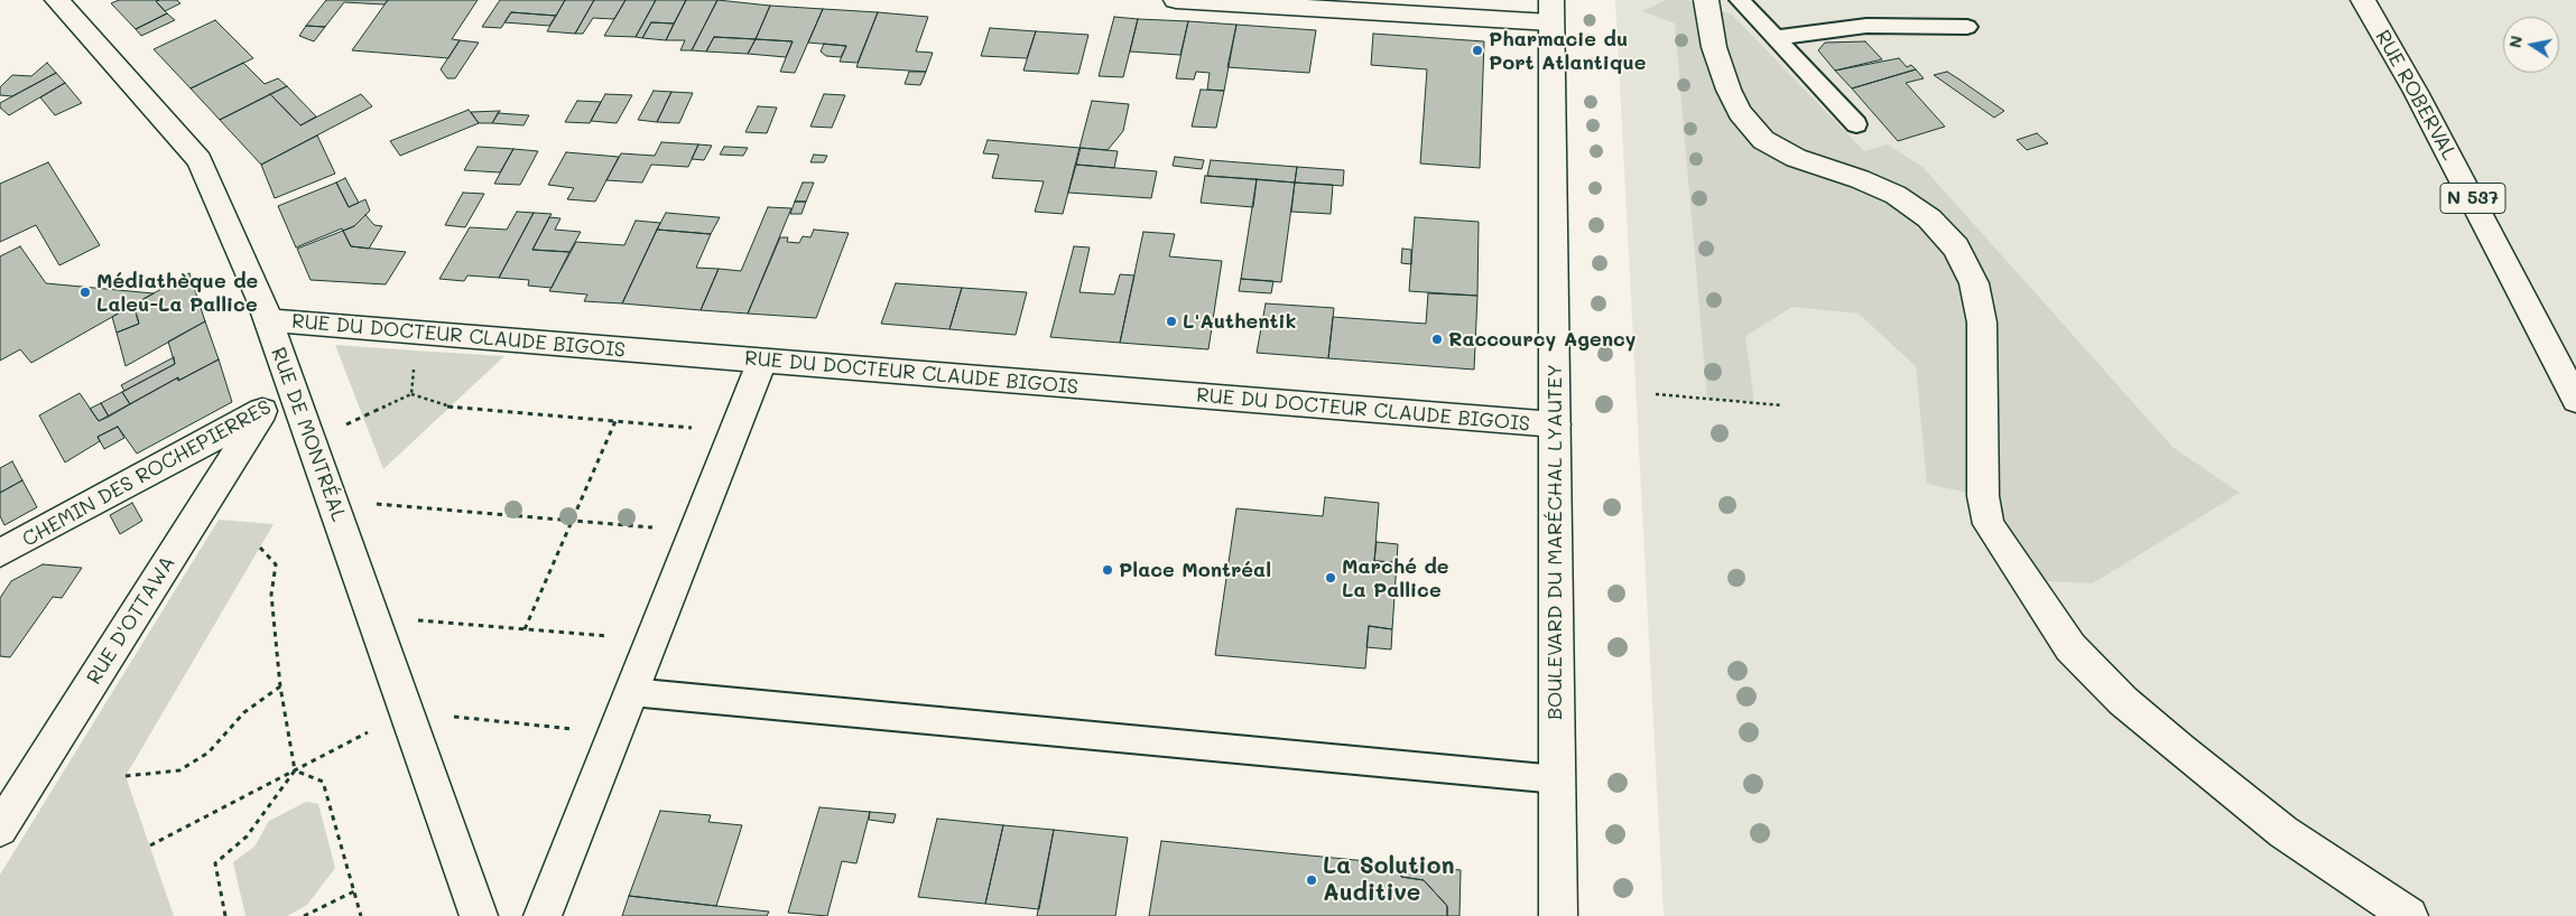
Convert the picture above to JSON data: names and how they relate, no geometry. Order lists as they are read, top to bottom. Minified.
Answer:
{"streets":{"street":["RUE ROBERVAL","N 537","RUE DU DOCTEUR CLAUDE BIGOIS","RUE DE MONTRÉAL","CHEMIN DES ROCHEPIERRES","BOULEVARD DU MARÉCHAL LYAUTEY","RUE D'OTTAWA"]},"crossings":[["RUE DU DOCTEUR CLAUDE BIGOIS","RUE DE MONTRÉAL"],["RUE DU DOCTEUR CLAUDE BIGOIS","BOULEVARD DU MARÉCHAL LYAUTEY"],["RUE DE MONTRÉAL","CHEMIN DES ROCHEPIERRES"],["CHEMIN DES ROCHEPIERRES","RUE D'OTTAWA"]],"places":["Pharmacie du Port Atlantique","Médiathèque de Laleu-La Pallice","L'Authentik","Raccourcy Agency","Place Montréal","Marché de La Pallice","La Solution Auditive"],"north":"left"}
